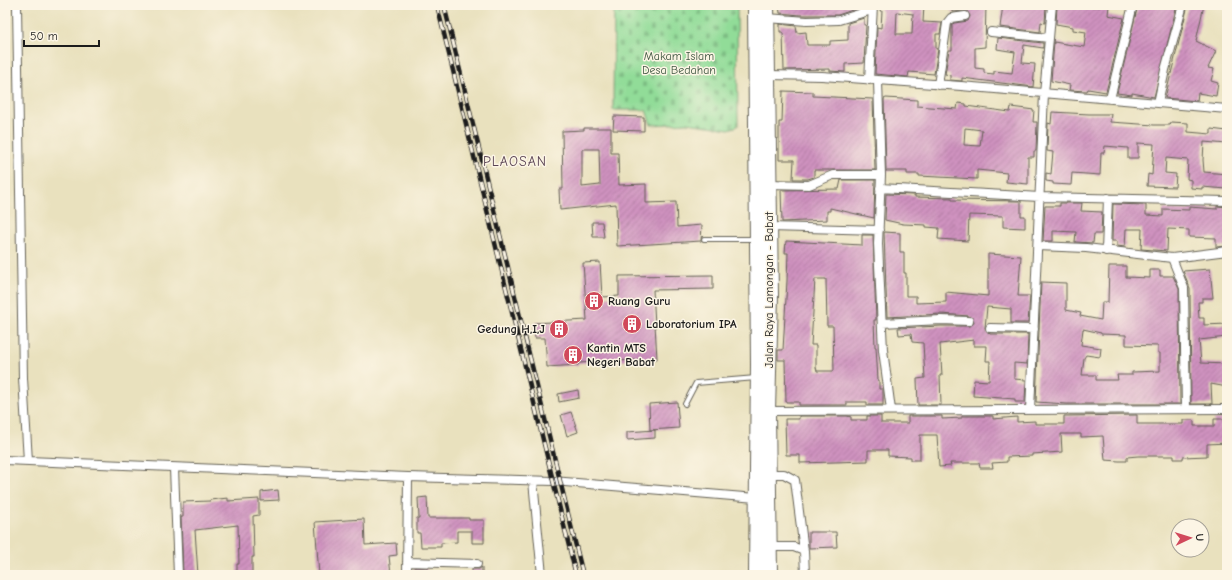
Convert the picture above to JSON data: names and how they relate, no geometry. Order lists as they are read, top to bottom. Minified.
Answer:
{"streets":{"highway":["Jalan Raya Lamongan - Babat"]},"districts":["PLAOSAN"],"parks":["Makam Islam Desa Bedahan"],"places":{"building":["Ruang Guru","Laboratorium IPA","Gedung H,I,J","Kantin MTS Negeri Babat"]},"scale_bar":"50 m","north":"right"}
